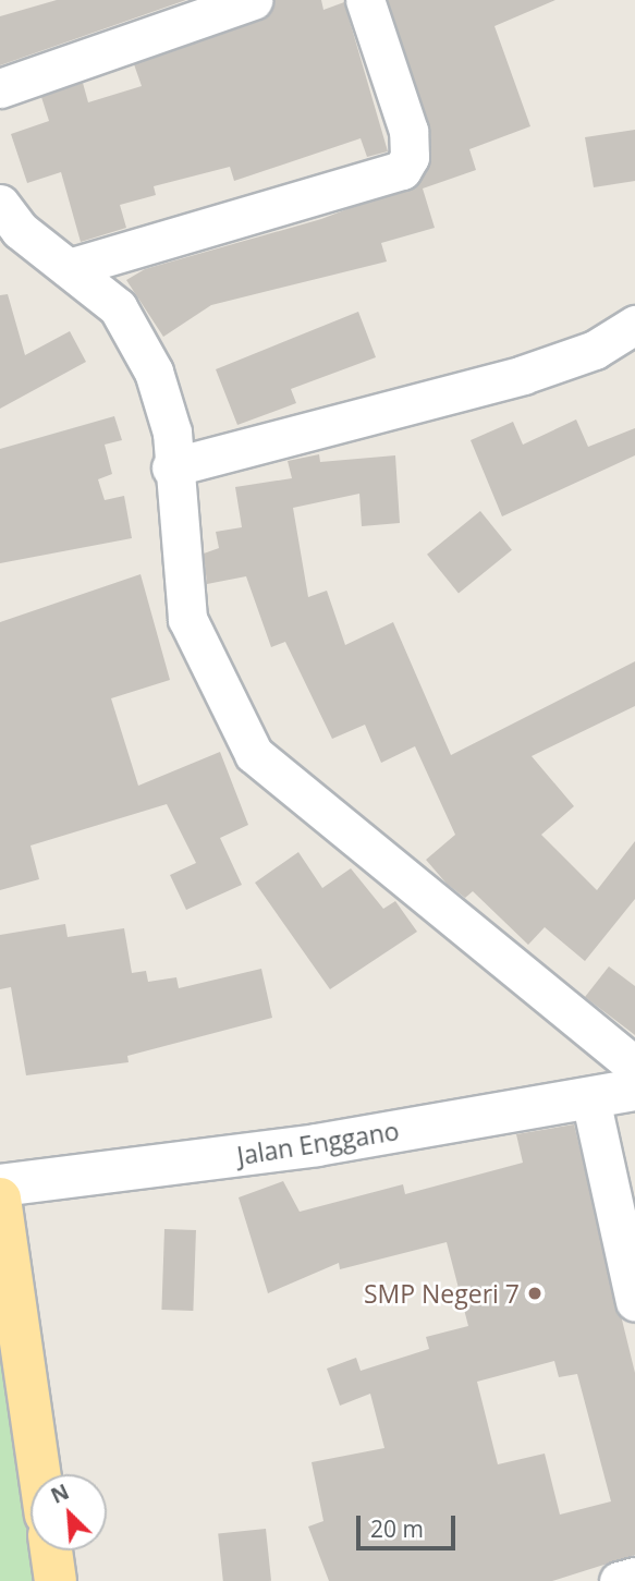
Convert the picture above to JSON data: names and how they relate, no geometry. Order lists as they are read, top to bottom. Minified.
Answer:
{"streets":{"street":["Jalan Enggano"]},"places":["SMP Negeri 7"],"scale_bar":"20 m","north":"top left"}
